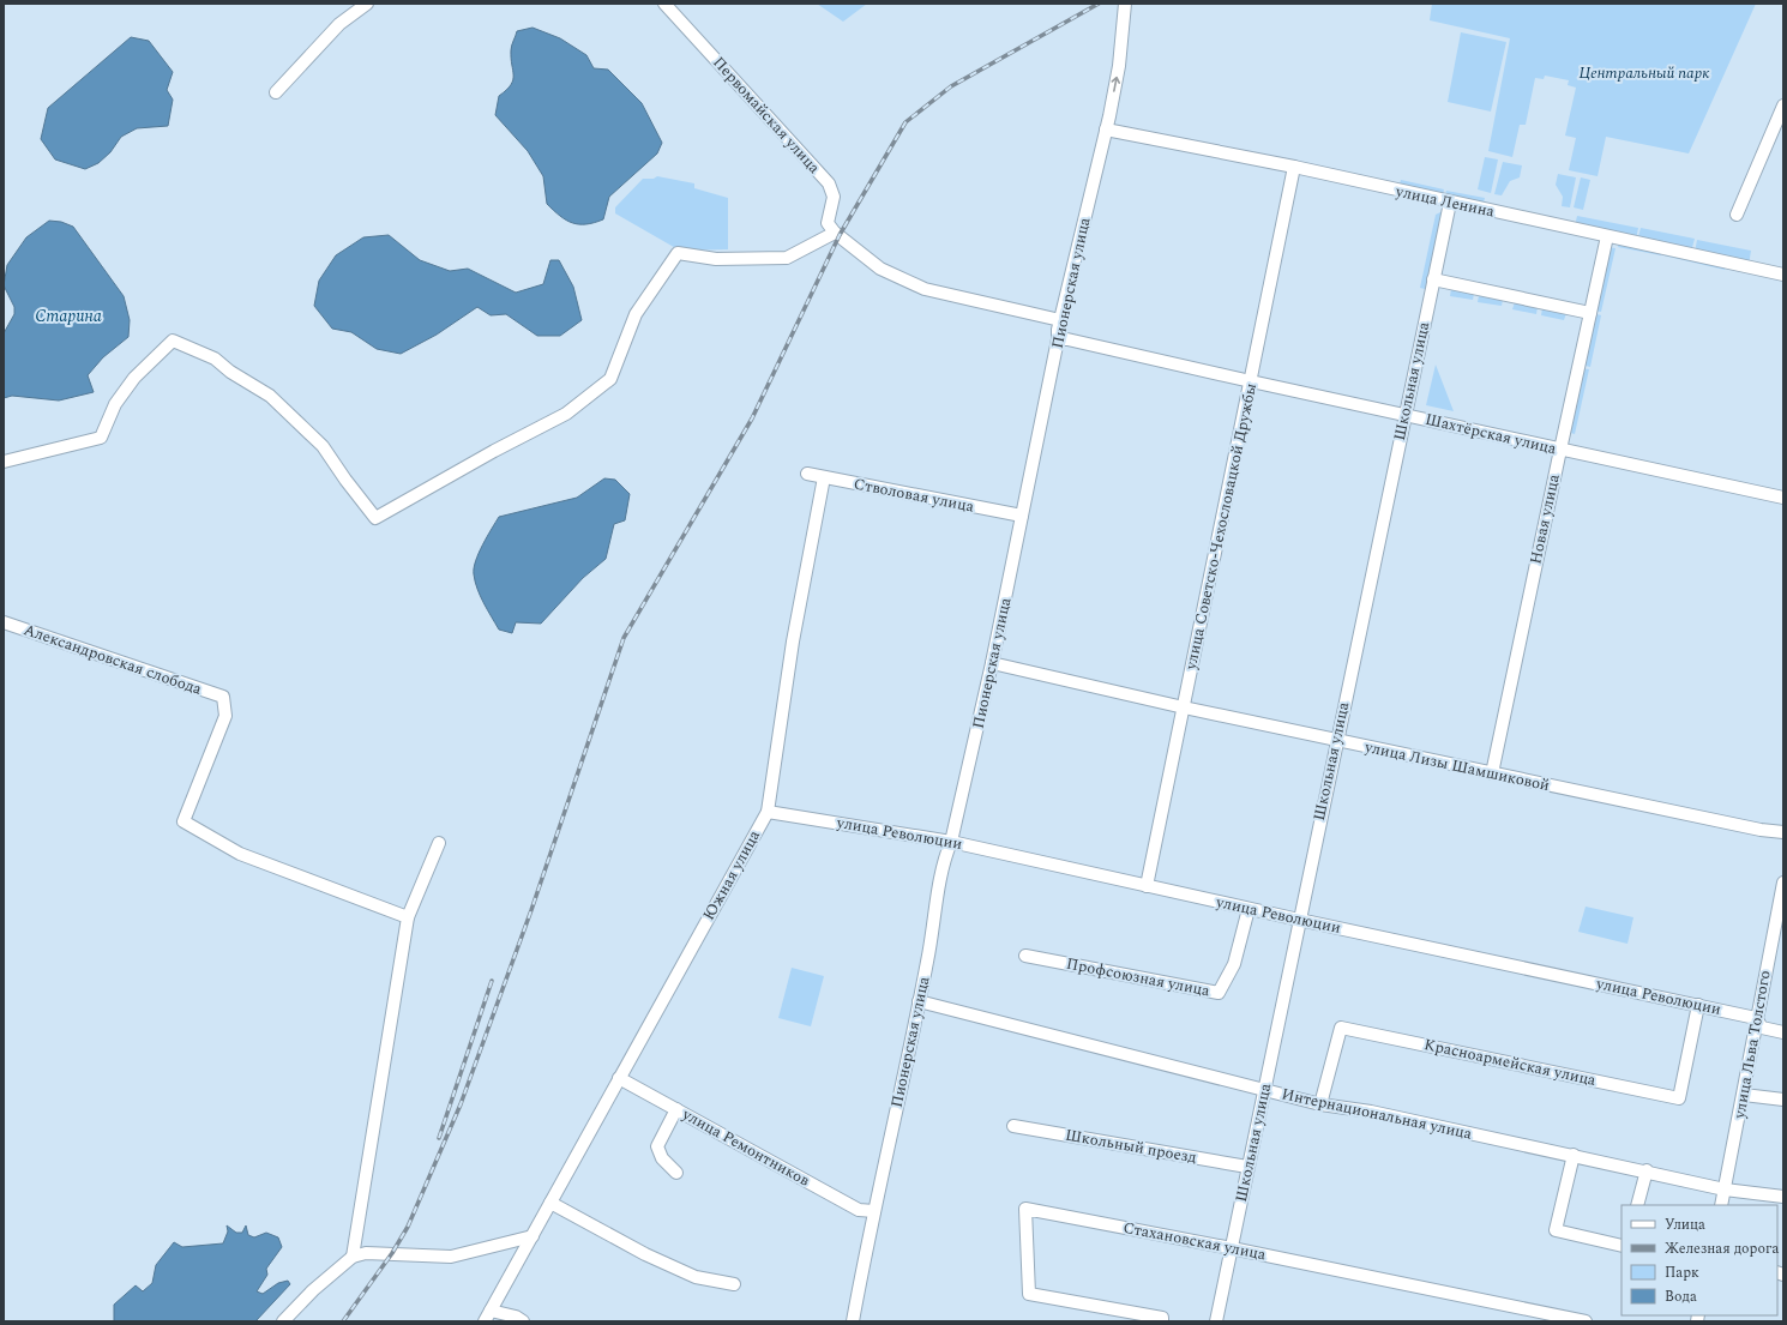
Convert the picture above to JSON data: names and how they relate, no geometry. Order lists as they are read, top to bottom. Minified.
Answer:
{"streets":{"street":["Первомайская улица","улица Ленина","Пионерская улица","Школьная улица","Шахтёрская улица","Стволовая улица","Новая улица","улица Советско-Чехословацкой Дружбы","Александровская слобода","улица Лизы Шамшиковой","улица Революции","Южная улица","Профсоюзная улица","улица Льва Толстого","Красноармейская улица","Интернациональная улица","Школьный проезд","улица Ремонтников","Стахановская улица"]},"crossings":[["улица Ленина","Пионерская улица"],["улица Ленина","Школьная улица"],["улица Ленина","Новая улица"],["улица Ленина","улица Советско-Чехословацкой Дружбы"],["Пионерская улица","Шахтёрская улица"],["Пионерская улица","Стволовая улица"],["Пионерская улица","улица Лизы Шамшиковой"],["Пионерская улица","улица Революции"],["Пионерская улица","Интернациональная улица"],["Пионерская улица","улица Ремонтников"],["Школьная улица","Шахтёрская улица"],["Школьная улица","улица Лизы Шамшиковой"],["Школьная улица","улица Революции"],["Школьная улица","Интернациональная улица"],["Школьная улица","Школьный проезд"],["Школьная улица","Стахановская улица"],["Шахтёрская улица","Новая улица"],["Шахтёрская улица","улица Советско-Чехословацкой Дружбы"],["Стволовая улица","Южная улица"],["Новая улица","улица Лизы Шамшиковой"],["улица Советско-Чехословацкой Дружбы","улица Лизы Шамшиковой"],["улица Советско-Чехословацкой Дружбы","улица Революции"],["улица Революции","Южная улица"],["улица Революции","Профсоюзная улица"],["улица Революции","улица Льва Толстого"],["улица Революции","Красноармейская улица"],["Южная улица","улица Ремонтников"],["улица Льва Толстого","Интернациональная улица"],["Красноармейская улица","Интернациональная улица"]],"water":["Cтарина"],"parks":["Центральный парк"],"legend":["Улица","Железная дорога","Парк","Вода"]}
